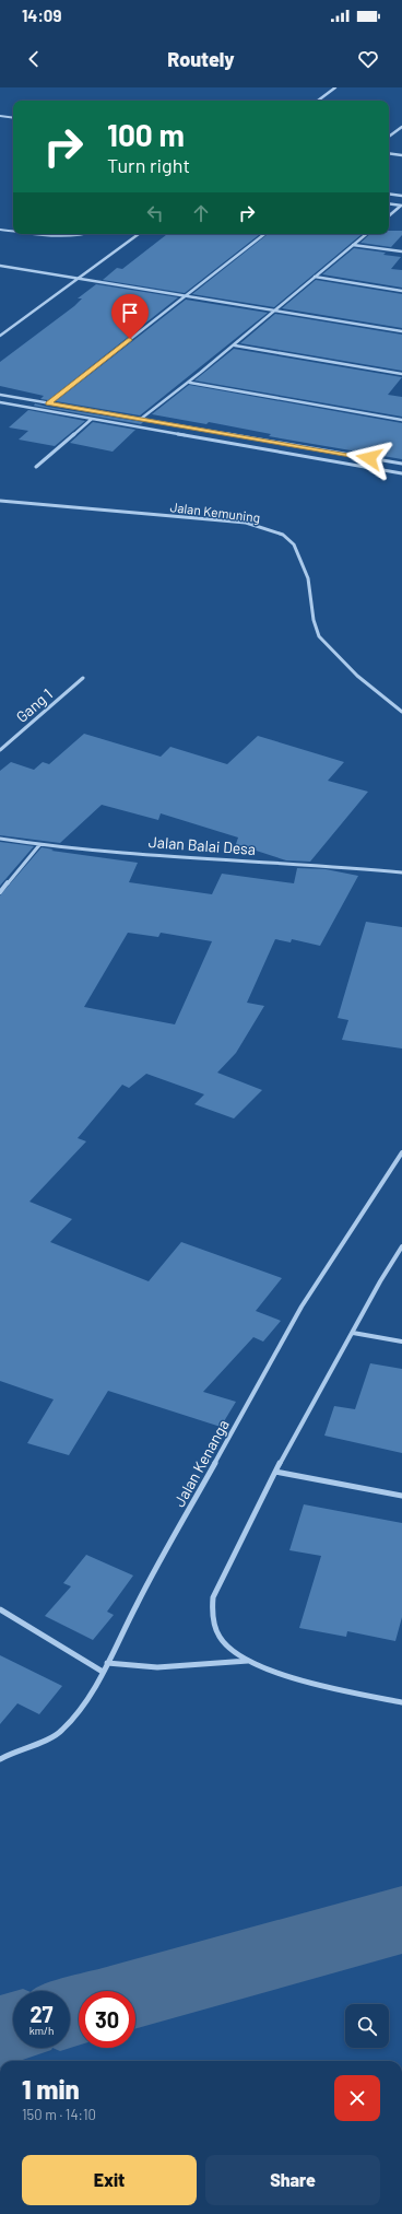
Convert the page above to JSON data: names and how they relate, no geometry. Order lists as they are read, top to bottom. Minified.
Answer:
{"streets":{"street":["Jalan Kemuning","Gang 1","Jalan Balai Desa","Jalan Kenanga"]},"page":{"status":"14:09","header":"Routely","turn":["100 m","Turn right"],"speed":"27 km/h","limit":"30","heading":["1 min","150 m · 14:10"],"buttons":["Exit","Share"]}}
